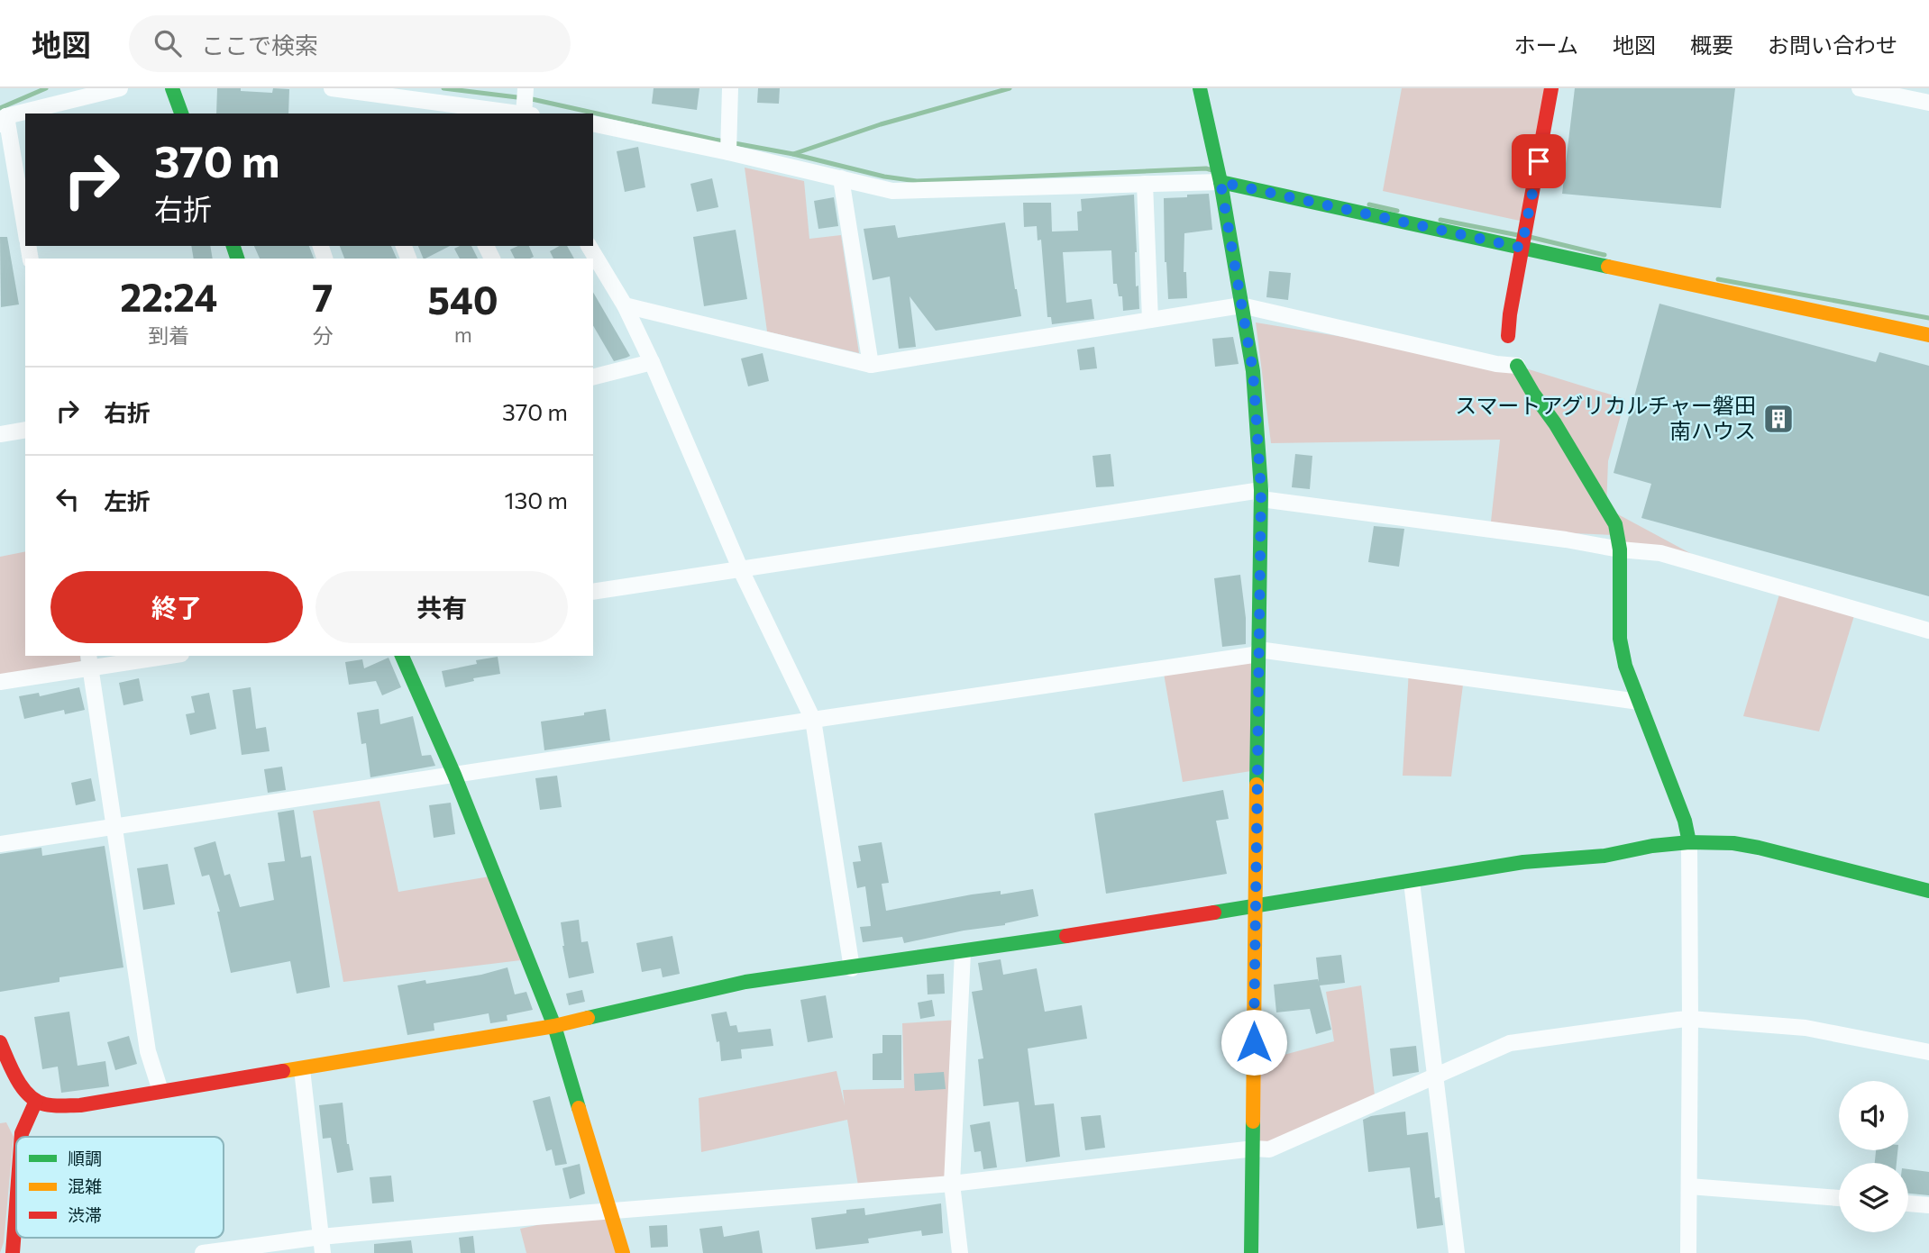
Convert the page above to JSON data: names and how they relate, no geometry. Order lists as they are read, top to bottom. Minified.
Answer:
{"places":{"building":["スマートアグリカルチャー磐田 南ハウス"]},"legend":["順調","混雑","渋滞"],"page":{"header":"地図","search":"ここで検索","nav":["ホーム","地図","概要","お問い合わせ"],"turn":["370 m","右折"],"eta":["22:24","到着","7","分","540","m"],"list":[{"name":"右折","value":"370 m"},{"name":"左折","value":"130 m"}],"buttons":["終了","共有"]}}
